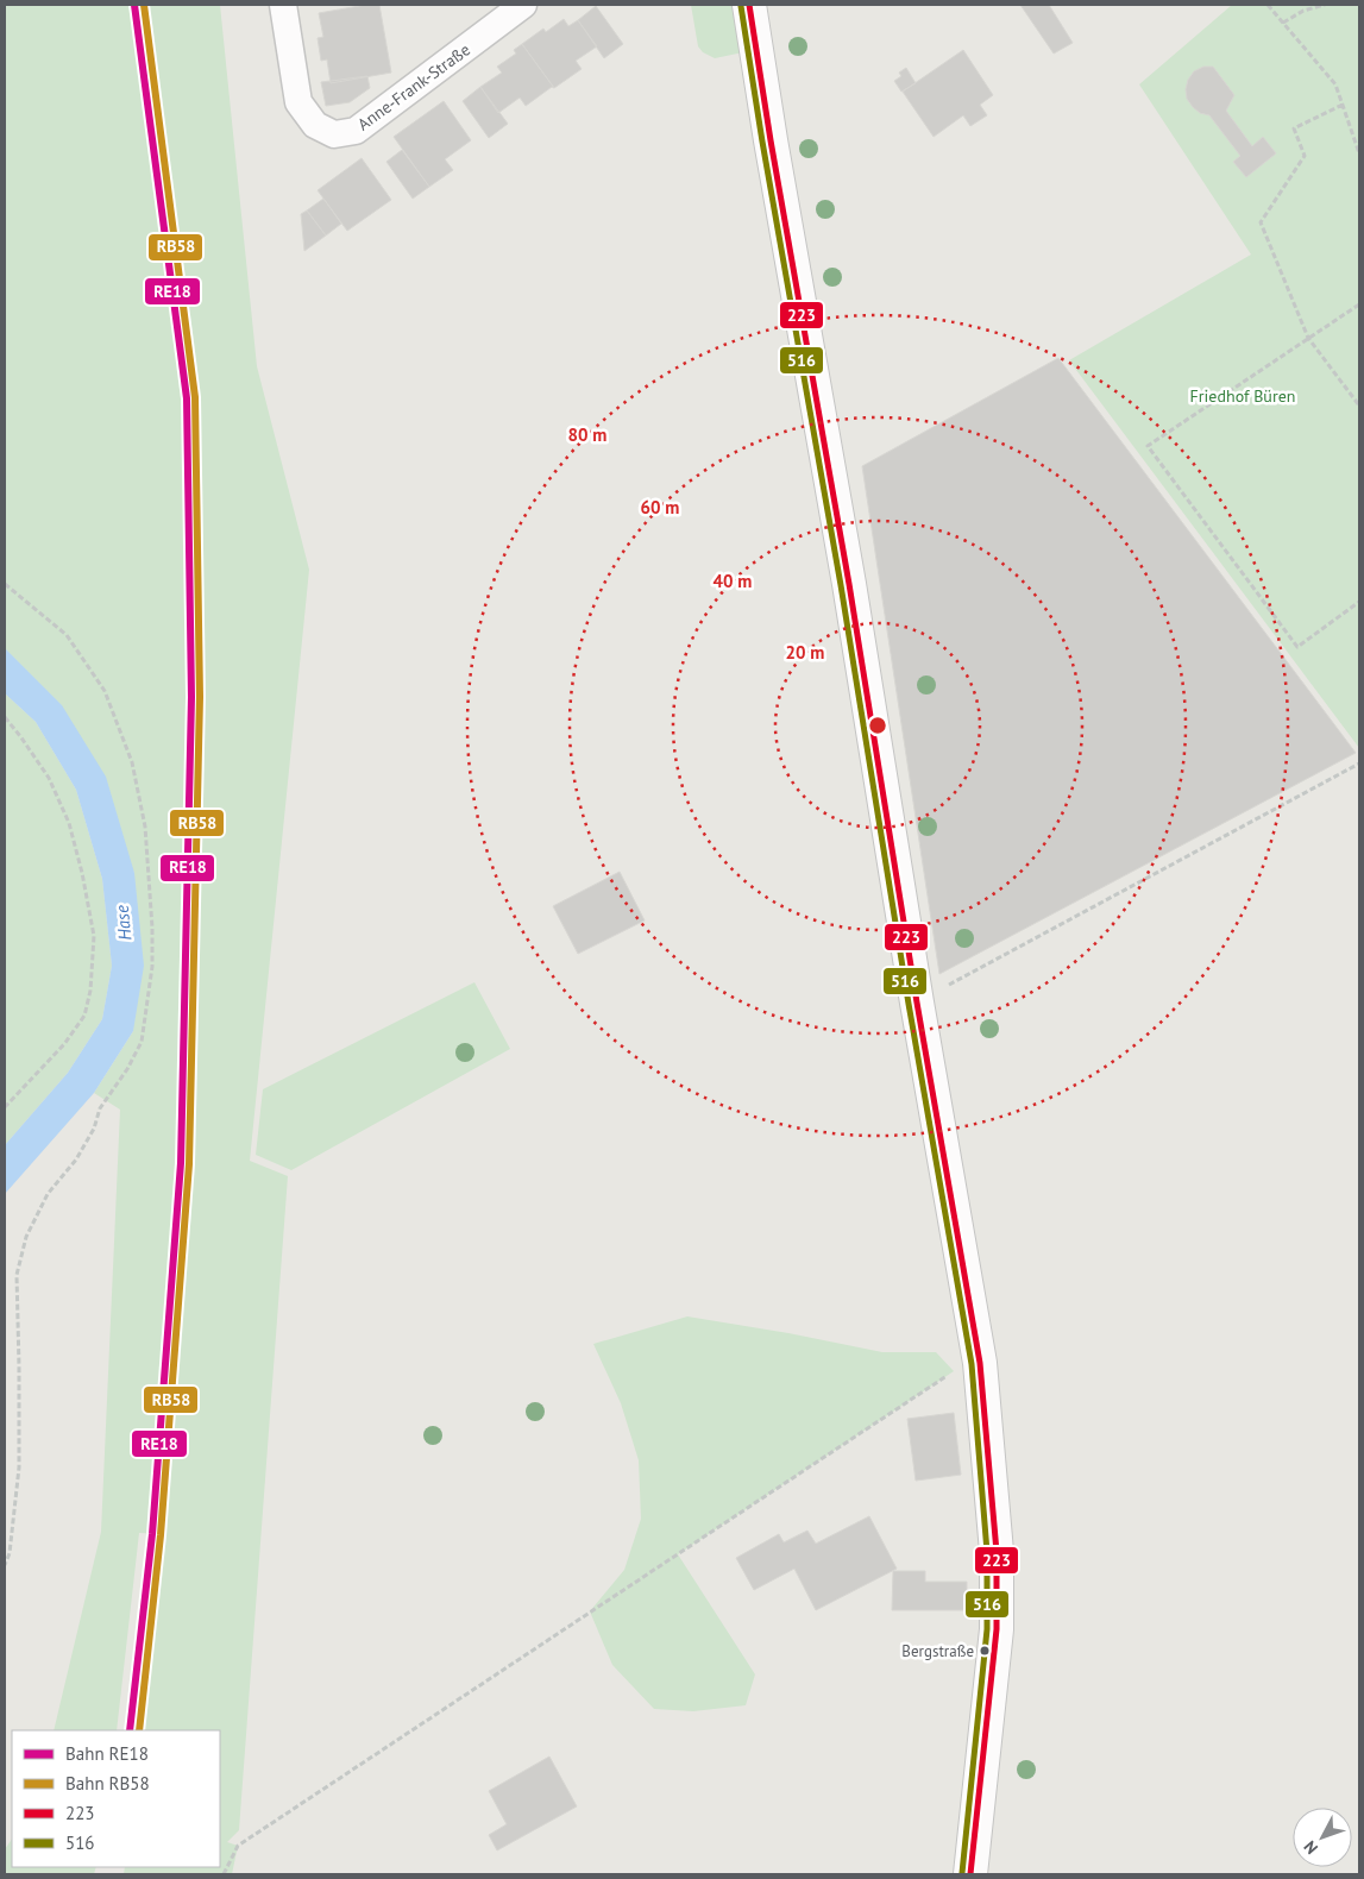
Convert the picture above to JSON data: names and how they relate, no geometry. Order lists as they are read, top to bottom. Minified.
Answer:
{"streets":{"street":["Anne-Frank-Straße"]},"water":["Hase"],"parks":["Friedhof Büren"],"places":["Bergstraße"],"lines":["rail line RE18","rail line RB58","transit line 223","transit line 516"],"legend":["Bahn RE18","Bahn RB58","223","516"],"north":"bottom left","rings":["80 m","60 m","40 m","20 m"]}
